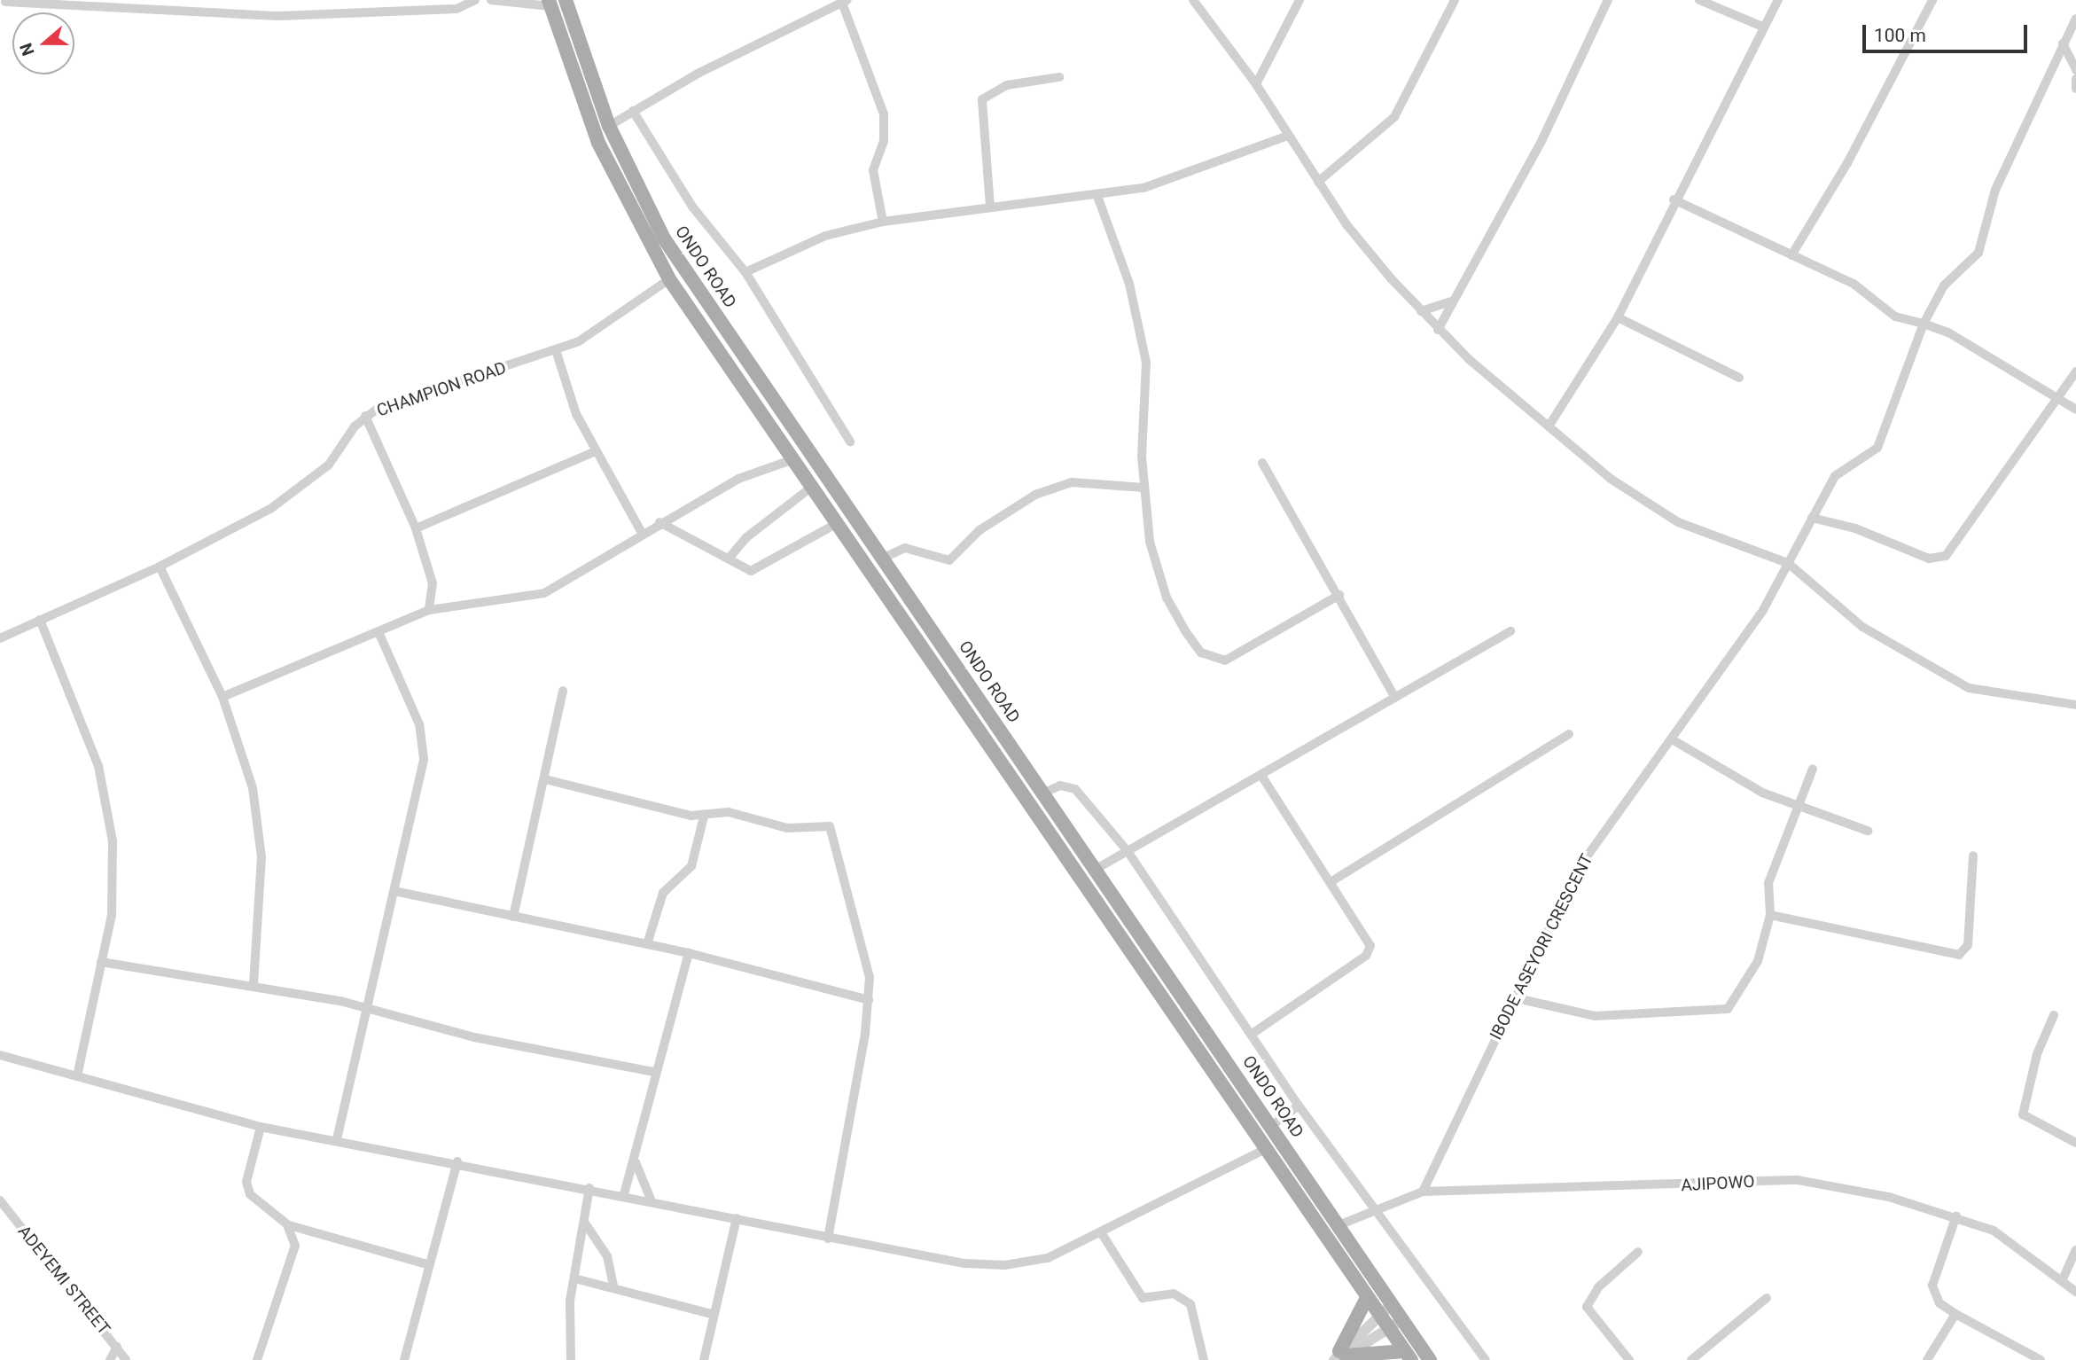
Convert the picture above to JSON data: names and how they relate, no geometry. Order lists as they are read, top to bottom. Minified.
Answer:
{"streets":{"main road":["ONDO ROAD"],"street":["CHAMPION ROAD","IBODE ASEYORI CRESCENT","AJIPOWO","ADEYEMI STREET"]},"crossings":[["ONDO ROAD","CHAMPION ROAD"],["ONDO ROAD","AJIPOWO"],["IBODE ASEYORI CRESCENT","AJIPOWO"]],"scale_bar":"100 m","north":"left"}
